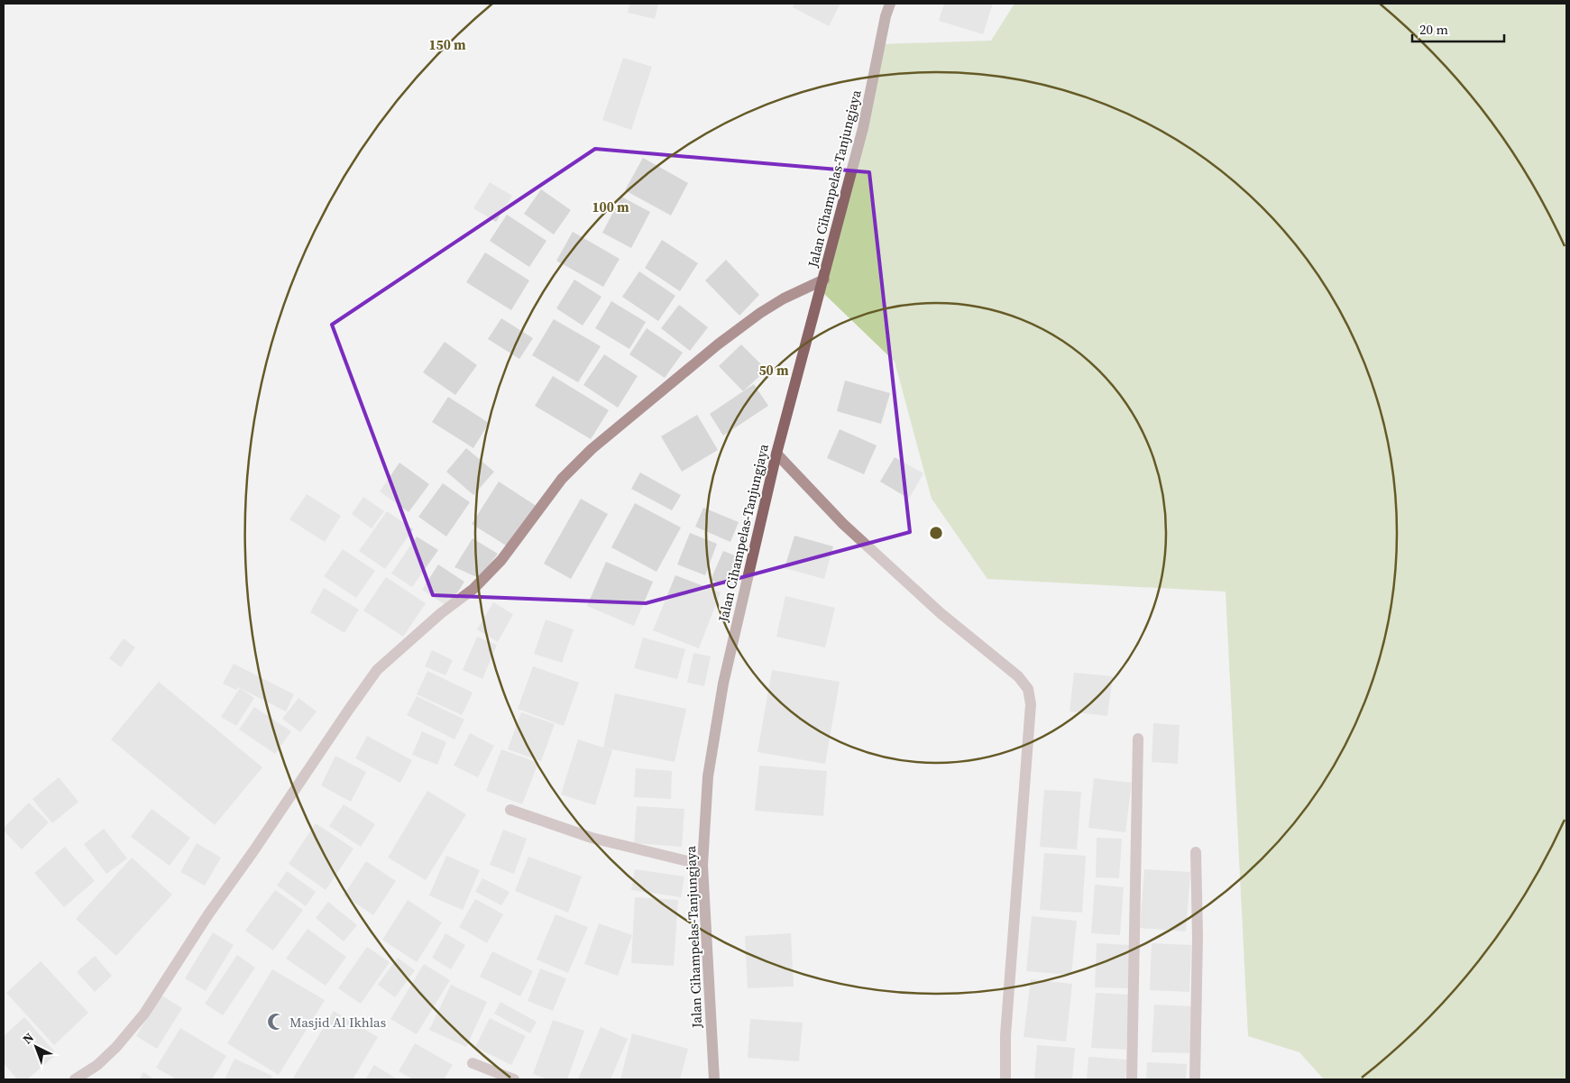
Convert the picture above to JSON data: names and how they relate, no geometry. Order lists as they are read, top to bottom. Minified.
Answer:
{"streets":{"main road":["Jalan Cihampelas-Tanjungjaya"]},"places":{"mosque":["Masjid Al Ikhlas"]},"scale_bar":"20 m","north":"top left","rings":["150 m","100 m","50 m"]}
